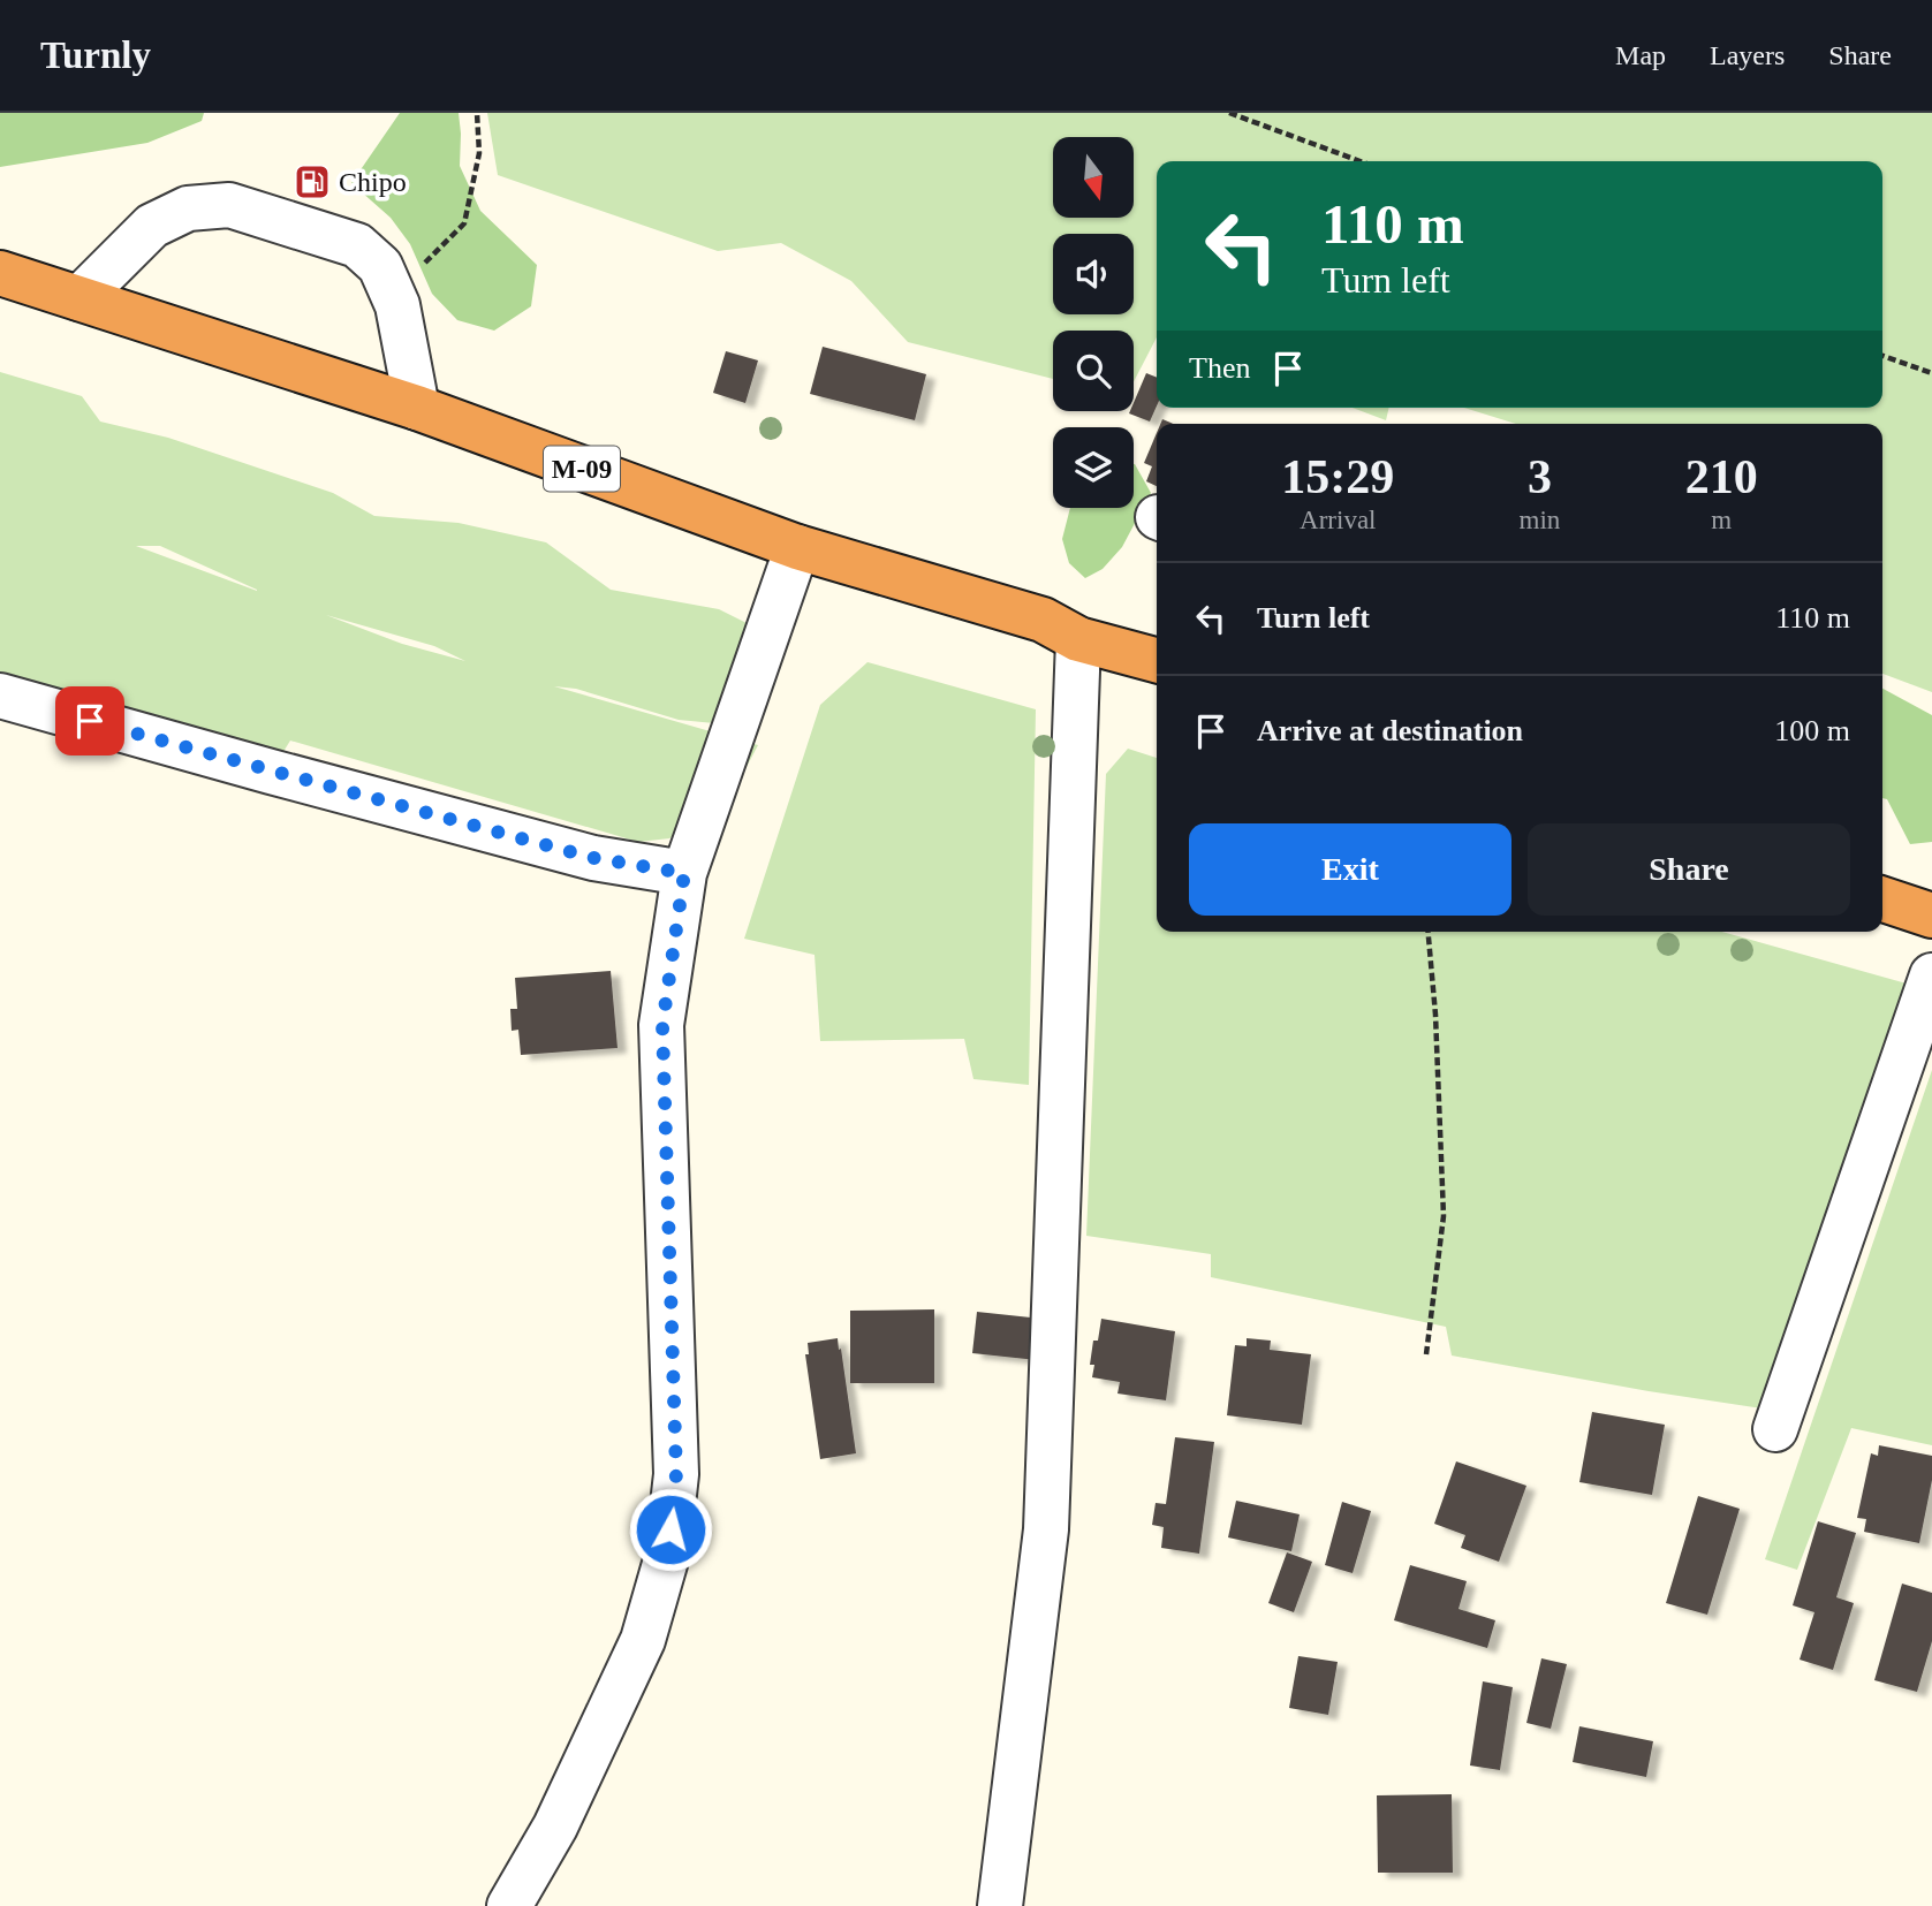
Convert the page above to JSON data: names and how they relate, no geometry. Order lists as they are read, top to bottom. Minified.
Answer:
{"streets":{"highway":["М-09"]},"places":{"fuel station":["Chipo"]},"north":"bottom","page":{"header":"Turnly","nav":["Map","Layers","Share"],"turn":["110 m","Turn left"],"then":"Then","eta":["15:29","Arrival","3","min","210","m"],"list":[{"name":"Turn left","value":"110 m"},{"name":"Arrive at destination","value":"100 m"}],"buttons":["Exit","Share"]}}
